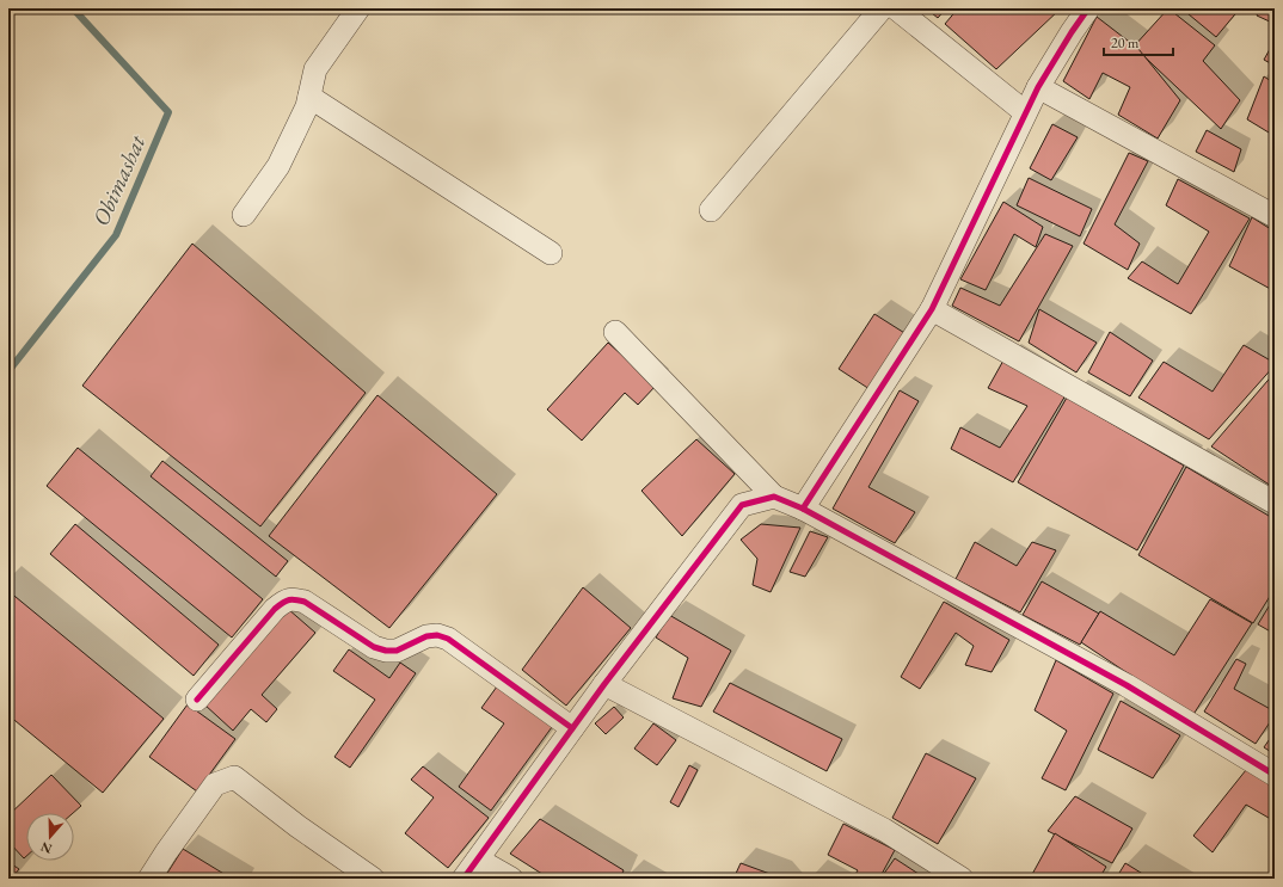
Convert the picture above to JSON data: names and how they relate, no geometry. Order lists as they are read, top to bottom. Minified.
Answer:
{"water":["Obimashat"],"scale_bar":"20 m","north":"bottom"}
